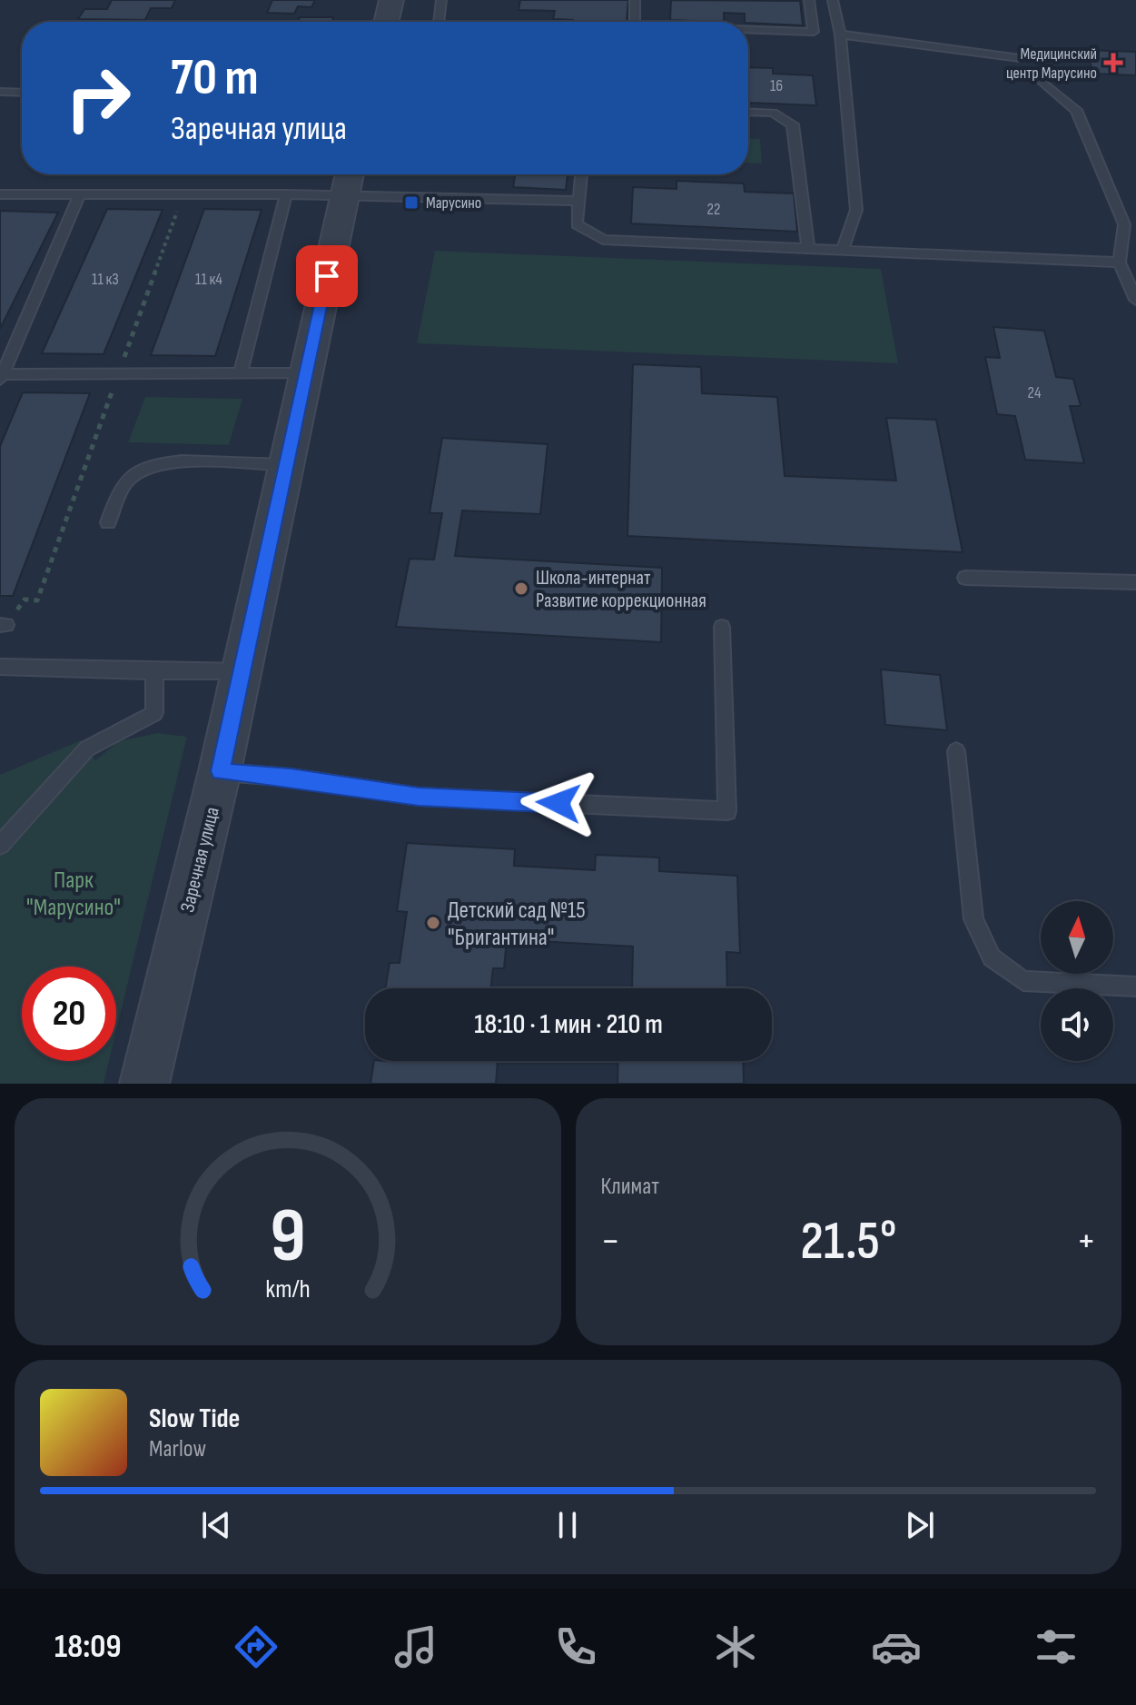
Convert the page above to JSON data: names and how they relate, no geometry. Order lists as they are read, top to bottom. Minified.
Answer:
{"streets":{"street":["Заречная улица"]},"parks":["Парк \"Марусино\""],"places":{"health":["Медицинский центр Марусино"],"transit":["Марусино"],"other":["Школа-интернат Развитие коррекционная","Детский сад №15 \"Бригантина\""]},"house_numbers":["16","22","11 к3","11 к4","24"],"north":"top","page":{"turn":["70 m","Заречная улица"],"limit":"20","trip":"18:10 · 1 мин · 210 m","tile":"Климат","heat":["−","21.5°","+"],"song":["Slow Tide","Marlow"],"tabs":"18:09","gauge":["9","km/h"]}}
